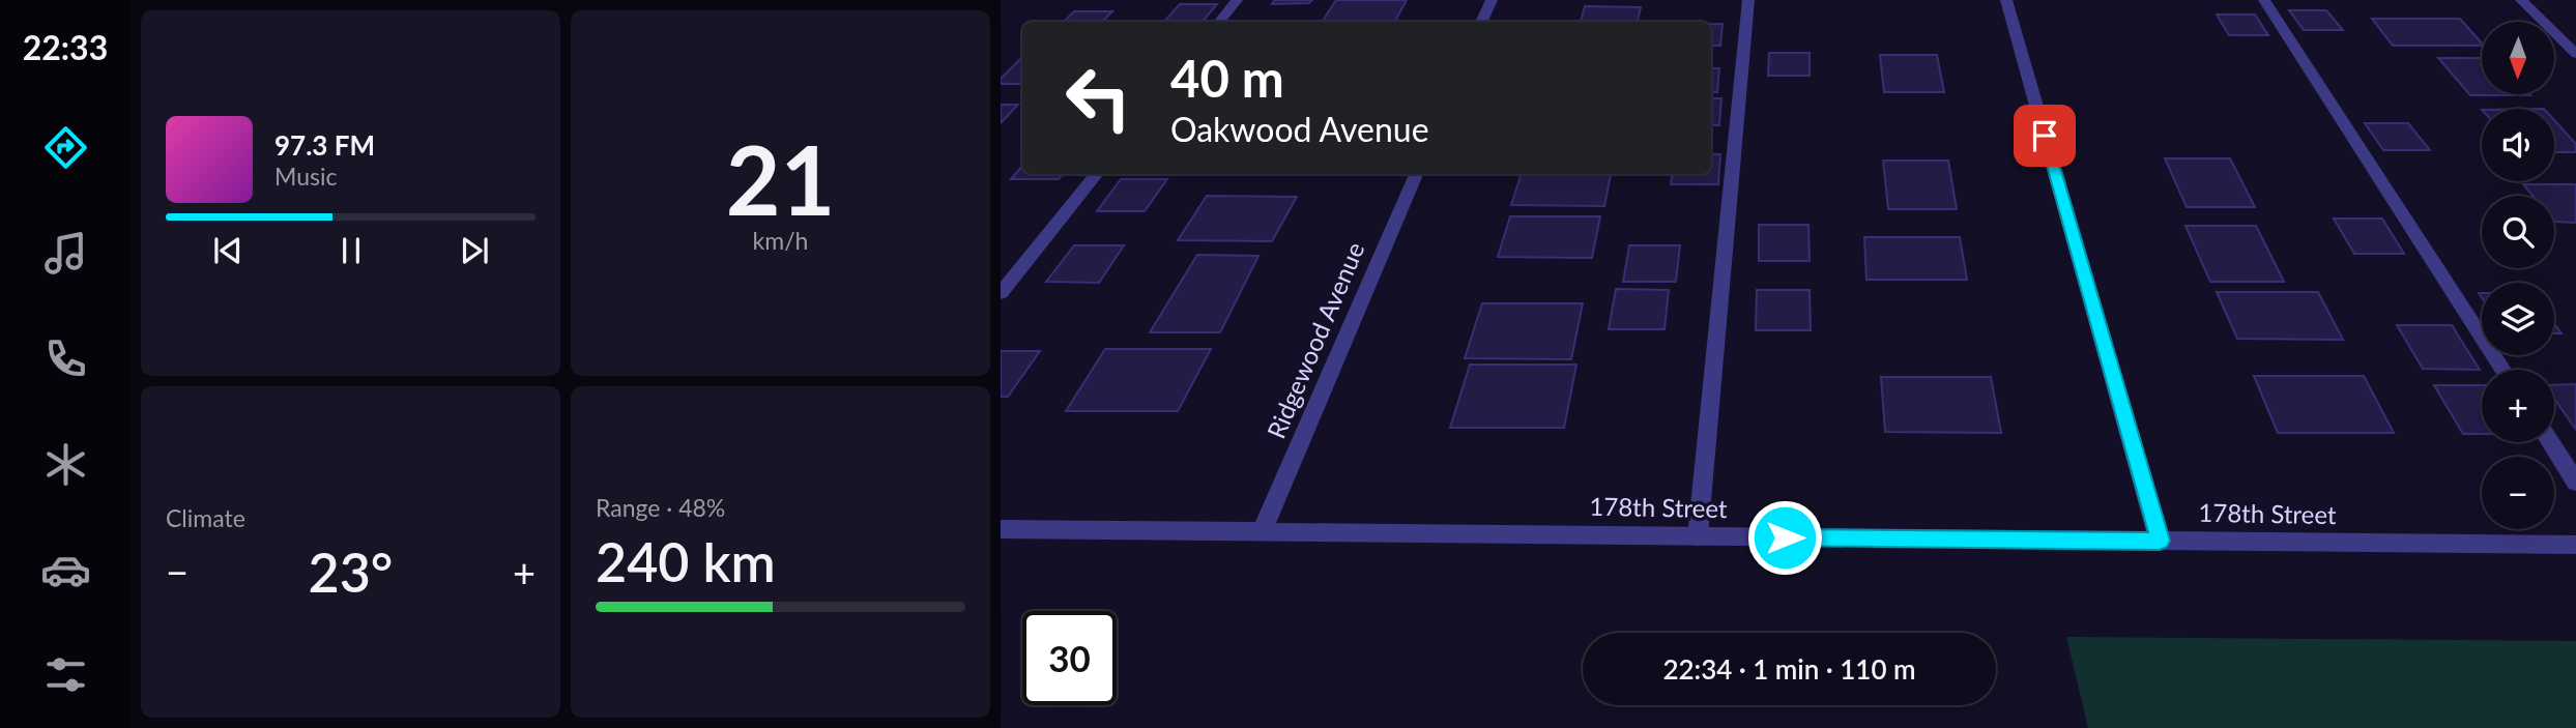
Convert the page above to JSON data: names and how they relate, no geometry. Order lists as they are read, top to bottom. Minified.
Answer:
{"streets":{"street":["Ridgewood Avenue","178th Street"]},"crossings":[["Ridgewood Avenue","178th Street"]],"north":"bottom","page":{"tabs":"22:33","tile":[["21","km/h"],"Climate",["Range · 48%","240 km"]],"map_buttons":["+","−"],"turn":["40 m","Oakwood Avenue"],"song":["97.3 FM","Music"],"heat":["−","23°","+"],"limit":"30","trip":"22:34 · 1 min · 110 m"}}
